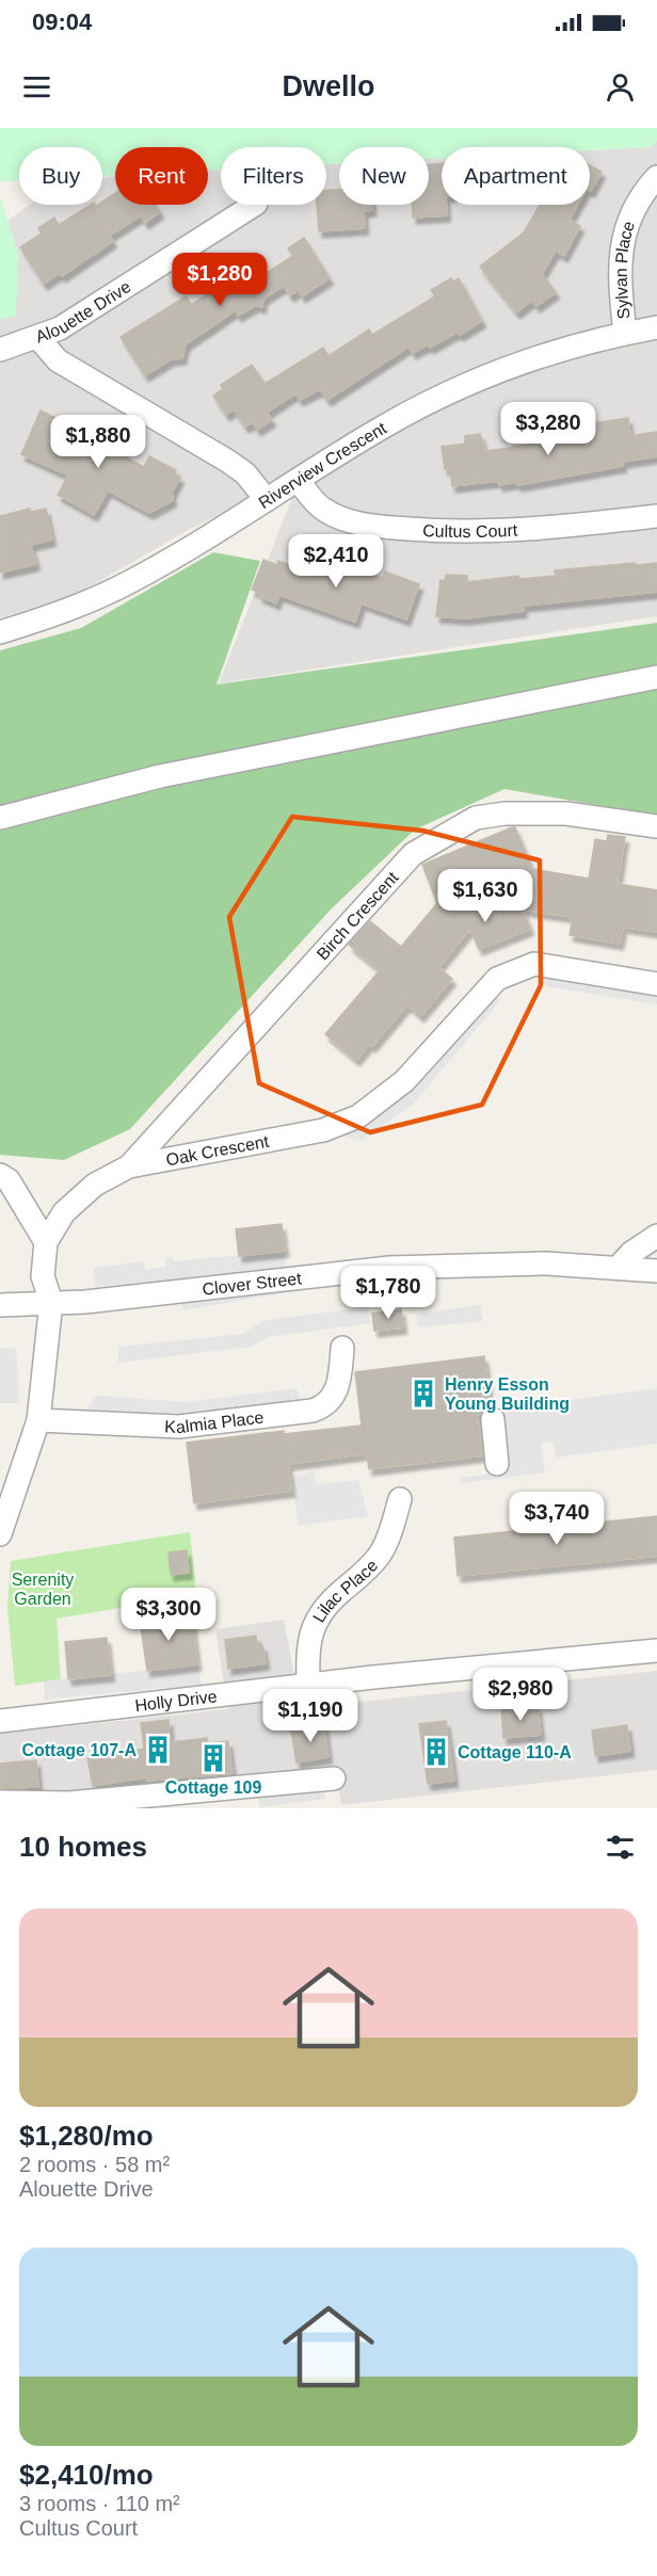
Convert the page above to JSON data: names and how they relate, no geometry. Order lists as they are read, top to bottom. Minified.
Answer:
{"streets":{"street":["Sylvan Place","Alouette Drive","Riverview Crescent","Cultus Court","Birch Crescent","Oak Crescent","Clover Street","Kalmia Place","Lilac Place","Holly Drive"]},"crossings":[["Sylvan Place","Riverview Crescent"],["Riverview Crescent","Cultus Court"],["Birch Crescent","Oak Crescent"],["Oak Crescent","Clover Street"],["Oak Crescent","Kalmia Place"],["Lilac Place","Holly Drive"]],"parks":["Serenity Garden"],"places":{"building":["Henry Esson Young Building","Cottage 107-A","Cottage 110-A","Cottage 109"]},"page":{"status":"09:04","header":"Dwello","chip":["Buy","Rent","Filters","New","Apartment"],"price":["$1,280","$3,280","$1,880","$2,410","$1,630","$1,780","$3,740","$3,300","$2,980","$1,190"],"heading":"10 homes","list":[{"name":"$1,280/mo","note":"2 rooms · 58 m² · Alouette Drive"},{"name":"$2,410/mo","note":"3 rooms · 110 m² · Cultus Court"}]}}
